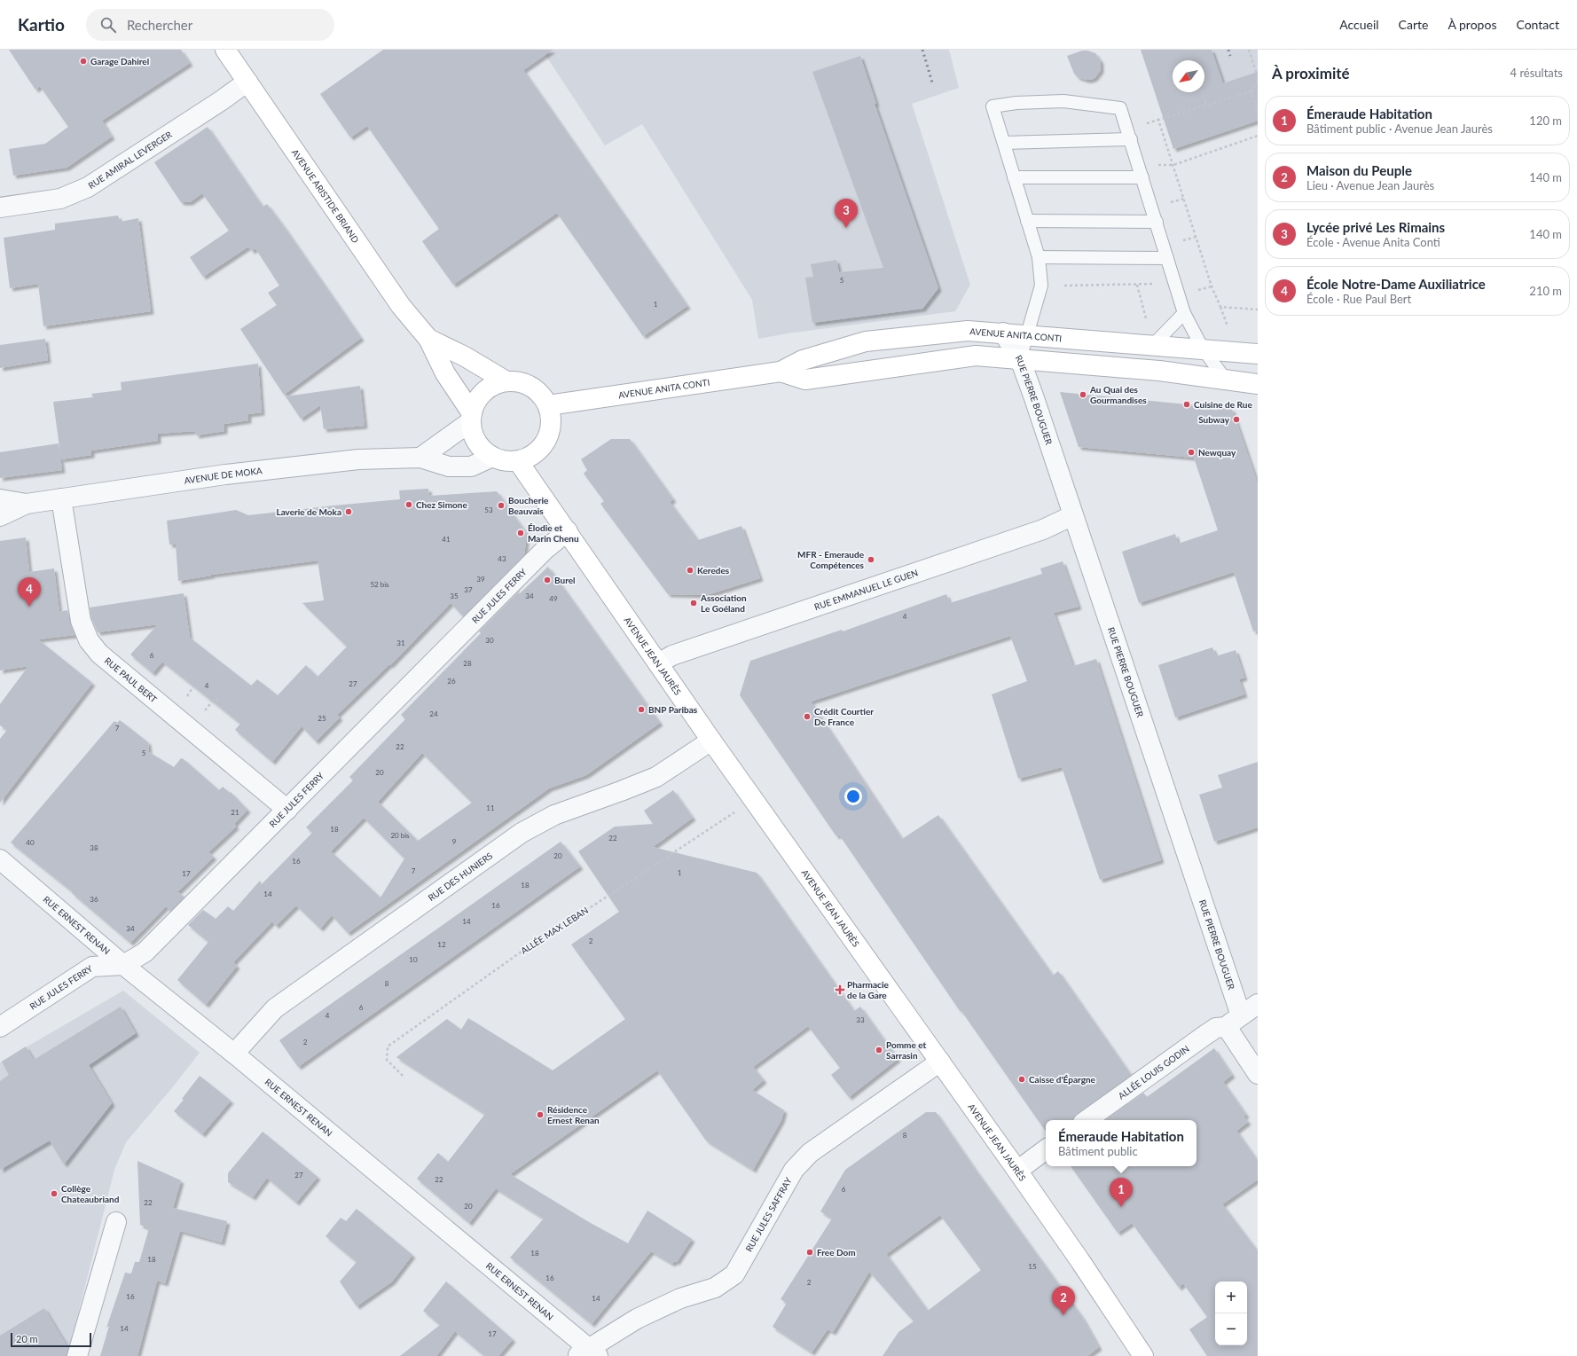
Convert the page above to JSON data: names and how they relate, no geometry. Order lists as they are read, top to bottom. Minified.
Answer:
{"streets":{"main road":["AVENUE ARISTIDE BRIAND","AVENUE ANITA CONTI","AVENUE JEAN JAURÈS"],"street":["RUE AMIRAL LEVERGER","RUE PIERRE BOUGUER","AVENUE DE MOKA","RUE EMMANUEL LE GUEN","RUE JULES FERRY","RUE PAUL BERT","RUE DES HUNIERS","RUE ERNEST RENAN","ALLÉE LOUIS GODIN","RUE JULES SAFFRAY"],"path":["ALLÉE MAX LEBAN"]},"crossings":[["RUE AMIRAL LEVERGER","AVENUE ARISTIDE BRIAND"],["AVENUE ARISTIDE BRIAND","AVENUE ANITA CONTI"],["AVENUE ARISTIDE BRIAND","AVENUE DE MOKA"],["AVENUE ARISTIDE BRIAND","AVENUE JEAN JAURÈS"],["AVENUE ANITA CONTI","RUE PIERRE BOUGUER"],["AVENUE ANITA CONTI","AVENUE DE MOKA"],["AVENUE ANITA CONTI","AVENUE JEAN JAURÈS"],["RUE PIERRE BOUGUER","RUE EMMANUEL LE GUEN"],["RUE PIERRE BOUGUER","ALLÉE LOUIS GODIN"],["AVENUE DE MOKA","AVENUE JEAN JAURÈS"],["AVENUE DE MOKA","RUE PAUL BERT"],["RUE EMMANUEL LE GUEN","AVENUE JEAN JAURÈS"],["RUE JULES FERRY","AVENUE JEAN JAURÈS"],["RUE JULES FERRY","RUE PAUL BERT"],["RUE JULES FERRY","RUE ERNEST RENAN"],["AVENUE JEAN JAURÈS","RUE DES HUNIERS"],["AVENUE JEAN JAURÈS","ALLÉE MAX LEBAN"],["AVENUE JEAN JAURÈS","RUE JULES SAFFRAY"],["RUE DES HUNIERS","RUE ERNEST RENAN"],["RUE ERNEST RENAN","RUE JULES SAFFRAY"]],"places":{"other":["Garage Dahirel","Au Quai des Gourmandises","Cuisine de Rue","Subway","Newquay","Chez Simone","Boucherie Beauvais","Laverie de Moka","Élodie et Marin Chenu","MFR - Emeraude Compétences","Keredes","Burel","Association Le Goéland","BNP Paribas","Crédit Courtier De France","Pomme et Sarrasin","Caisse d'Épargne","Résidence Ernest Renan","Collège Chateaubriand","Free Dom"],"health":["Pharmacie de la Gare"]},"house_numbers":["5","1","53","41","43","39","52 bis","37","35","34","49","4","30","31","6","28","26","27","4","24","25","7","22","5","20","11","21","18","20 bis","22","9","40","38","20","16","7","1","17","18","14","36","16","14","34","2","12","10","8","6","4","33","2","8","27","22","6","22","20","18","18","15","16","2","16","14","14","17"],"scale_bar":"20 m","north":"bottom left","page":{"header":"Kartio","search":"Rechercher","nav":["Accueil","Carte","À propos","Contact"],"heading":["À proximité","4 résultats"],"list":[{"mark":"1","name":"Émeraude Habitation","note":"Bâtiment public · Avenue Jean Jaurès","value":"120 m"},{"mark":"2","name":"Maison du Peuple","note":"Lieu · Avenue Jean Jaurès","value":"140 m"},{"mark":"3","name":"Lycée privé Les Rimains","note":"École · Avenue Anita Conti","value":"140 m"},{"mark":"4","name":"École Notre-Dame Auxiliatrice","note":"École · Rue Paul Bert","value":"210 m"}],"pins":["3","4","1","2"],"popup":["Émeraude Habitation","Bâtiment public"],"map_buttons":["+","−"],"scale":"20 m"}}
